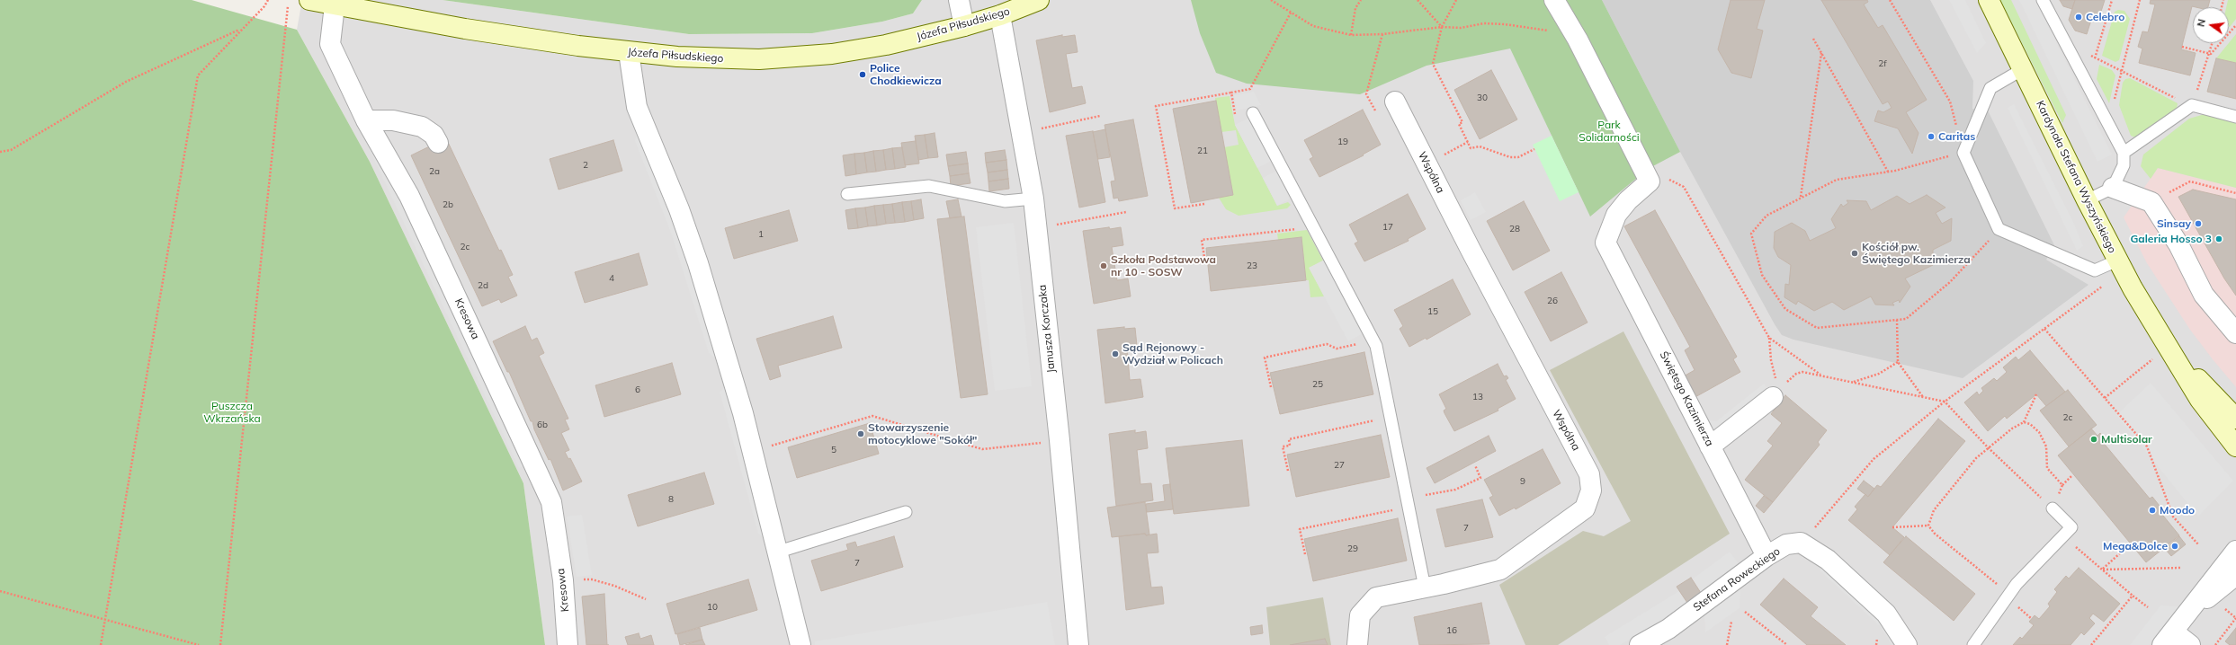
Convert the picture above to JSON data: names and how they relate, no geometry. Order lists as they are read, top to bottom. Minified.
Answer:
{"streets":{"street":["Józefa Piłsudskiego","Wspólna","Kardynała Stefana Wyszyńskiego","Kresowa","Janusza Korczaka","Świętego Kazimierza","Stefana Roweckiego"]},"crossings":[["Józefa Piłsudskiego","Kresowa"],["Józefa Piłsudskiego","Janusza Korczaka"],["Świętego Kazimierza","Stefana Roweckiego"]],"parks":["Park Solidarności","Puszcza Wkrzańska"],"places":["Celebro","Police Chodkiewicza","Caritas","Sinsay","Galeria Hosso 3","Kościół pw. Świętego Kazimierza","Szkoła Podstawowa nr 10 - SOSW","Sąd Rejonowy - Wydział w Policach","Stowarzyszenie motocyklowe \"Sokół\"","Multisolar","Moodo","Mega&Dolce"],"house_numbers":["2f","30","19","21","2","2a","2b","17","28","1","2c","23","4","2d","26","15","25","6","13","2c","6b","5","27","9","8","7","29","7","10","16"],"north":"left"}
